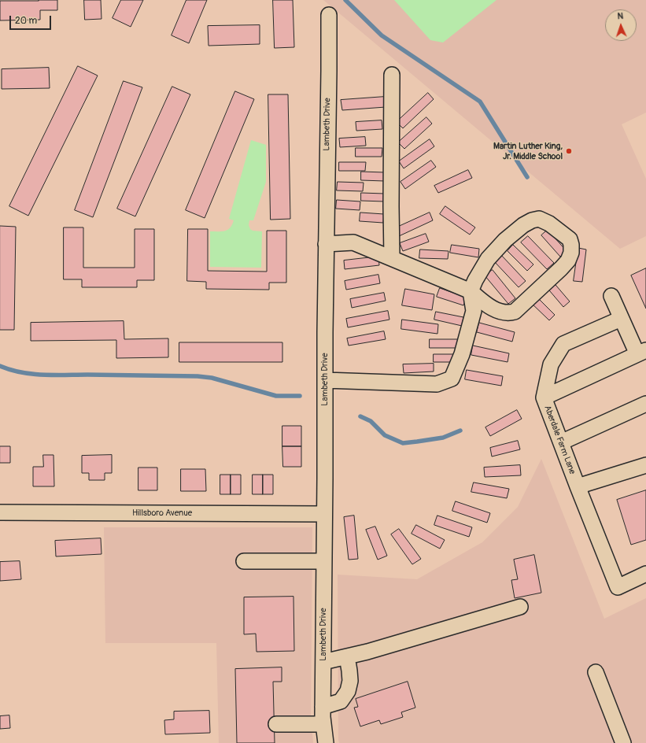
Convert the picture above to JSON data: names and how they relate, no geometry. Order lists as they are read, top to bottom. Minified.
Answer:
{"streets":{"street":["Lambeth Drive","Aberdale Farm Lane","Hillsboro Avenue"]},"crossings":[["Lambeth Drive","Hillsboro Avenue"]],"places":["Martin Luther King, Jr. Middle School"],"scale_bar":"20 m","north":"top"}
